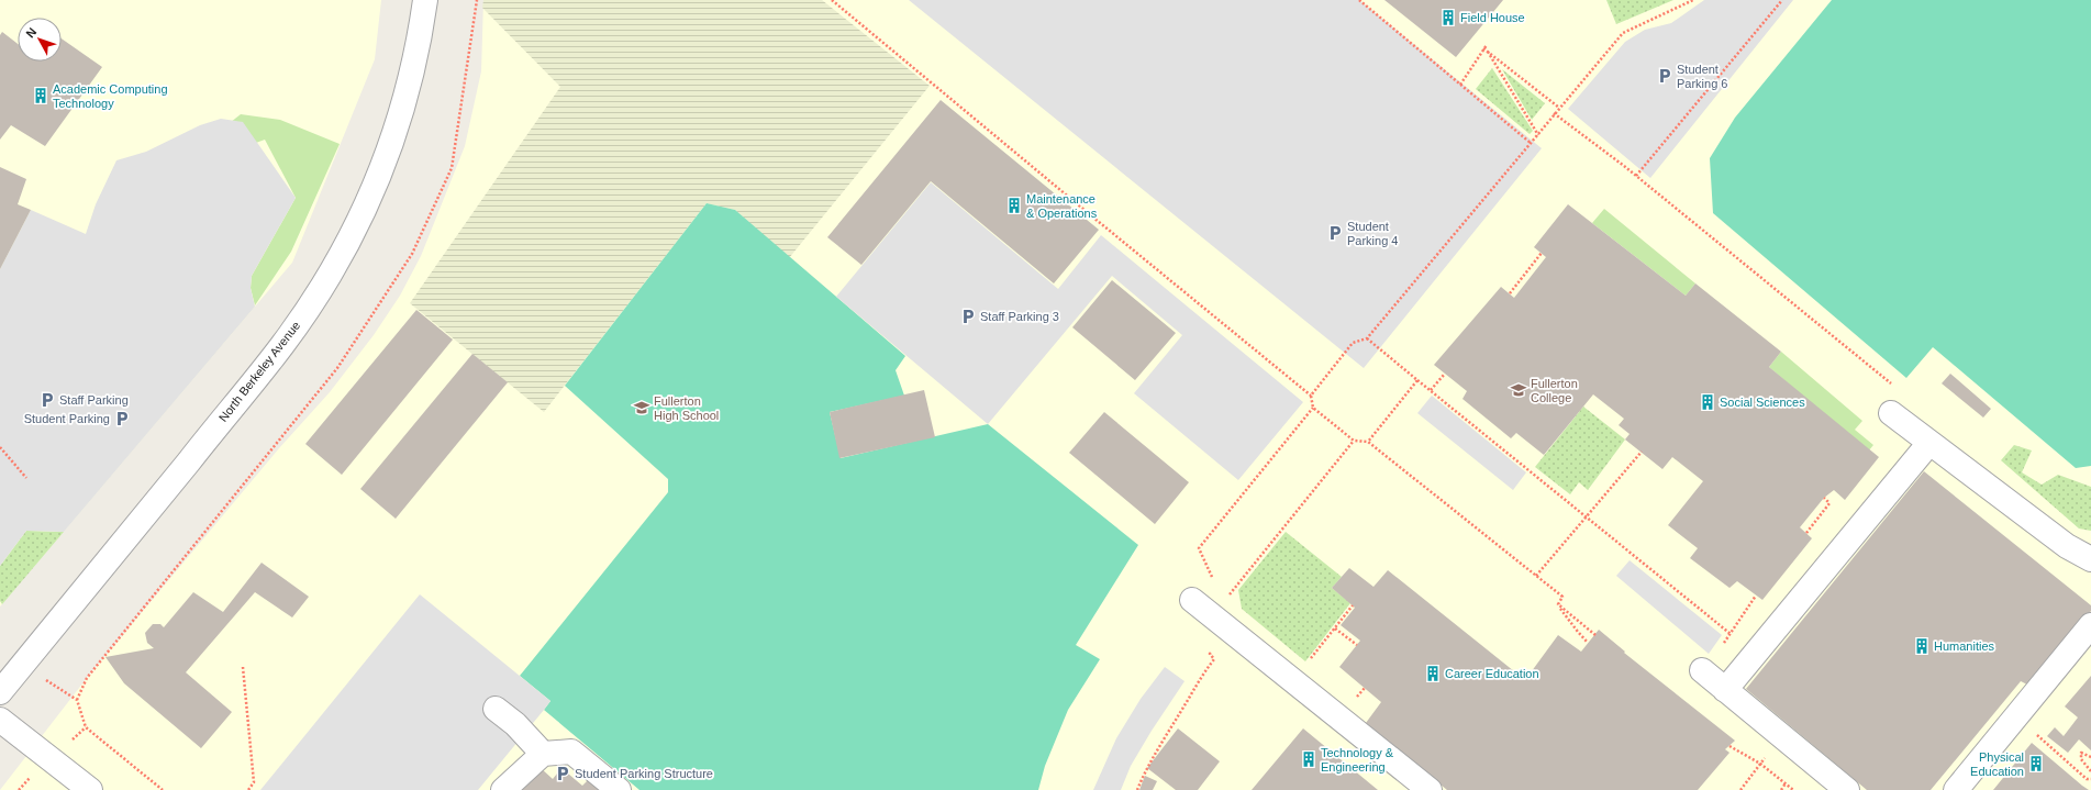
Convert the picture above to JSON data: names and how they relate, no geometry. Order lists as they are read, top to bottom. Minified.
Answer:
{"streets":{"street":["North Berkeley Avenue"]},"places":{"building":["Field House","Academic Computing Technology","Maintenance & Operations","Social Sciences","Humanities","Career Education","Technology & Engineering","Physical Education"],"parking":["Student Parking 6","Student Parking 4","Staff Parking 3","Staff Parking","Student Parking","Student Parking Structure"],"school or university":["Fullerton College","Fullerton High School"]},"north":"top left"}
